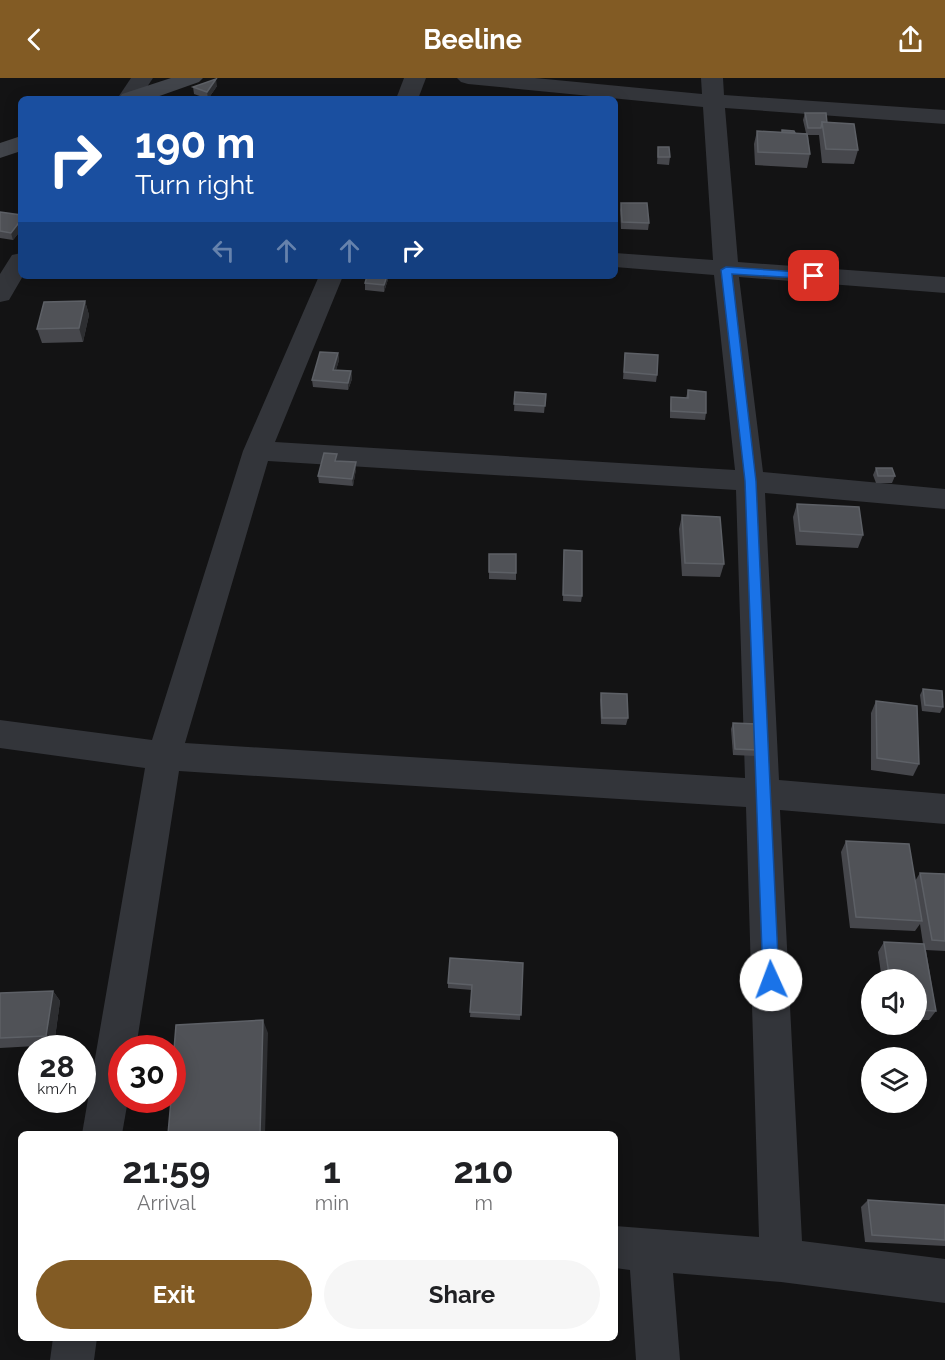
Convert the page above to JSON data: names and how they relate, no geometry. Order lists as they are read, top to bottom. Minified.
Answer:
{"page":{"header":"Beeline","turn":["190 m","Turn right"],"speed":"28 km/h","limit":"30","eta":["21:59","Arrival","1","min","210","m"],"buttons":["Exit","Share"]}}
